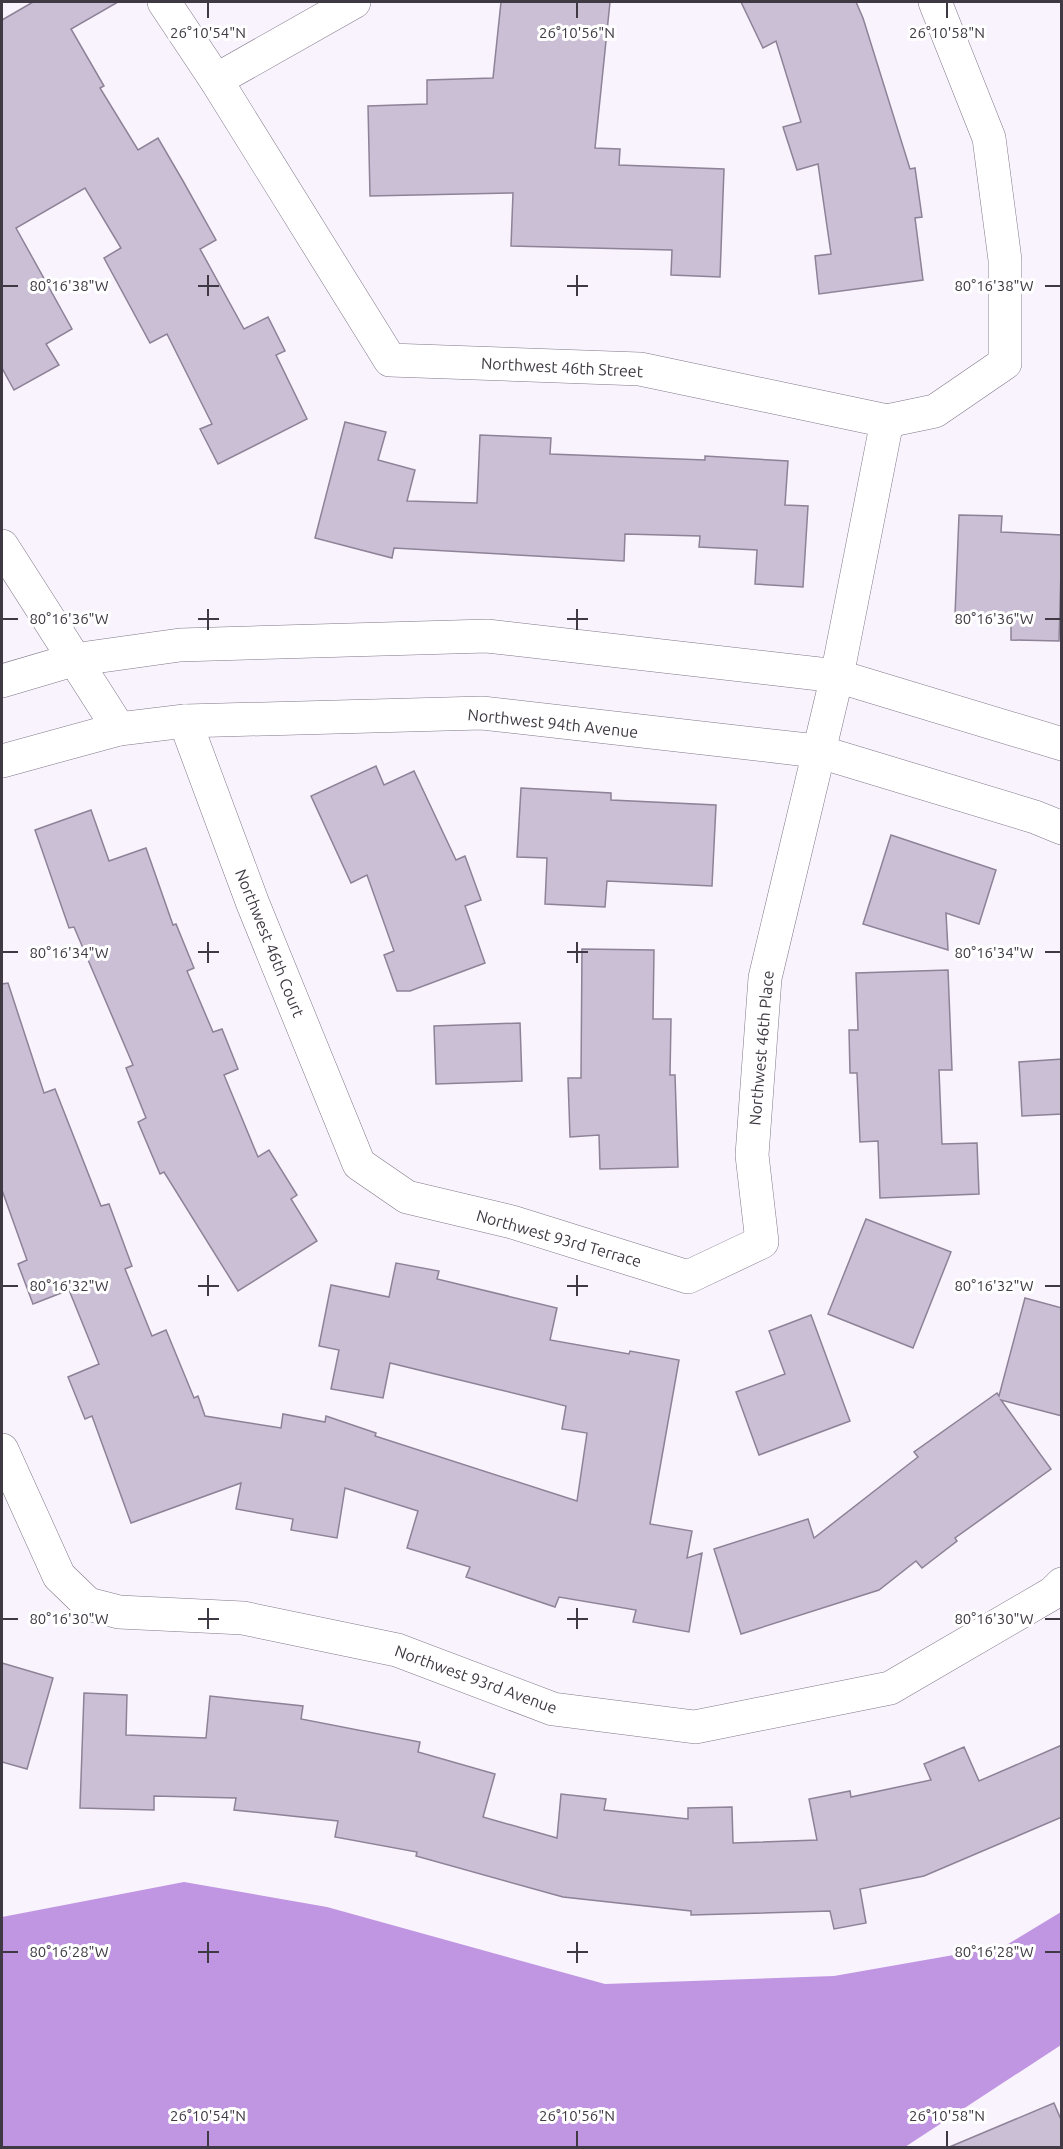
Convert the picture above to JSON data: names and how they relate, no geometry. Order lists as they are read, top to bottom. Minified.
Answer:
{"streets":{"street":["Northwest 46th Street","Northwest 94th Avenue","Northwest 46th Court","Northwest 46th Place","Northwest 93rd Terrace","Northwest 93rd Avenue"]},"crossings":[["Northwest 94th Avenue","Northwest 46th Court"],["Northwest 94th Avenue","Northwest 46th Place"],["Northwest 46th Court","Northwest 93rd Terrace"],["Northwest 46th Place","Northwest 93rd Terrace"]],"coordinates":["26°10'54\"N","26°10'56\"N","26°10'58\"N","80°16'38\"W","80°16'36\"W","80°16'34\"W","80°16'32\"W","80°16'30\"W","80°16'28\"W"]}
